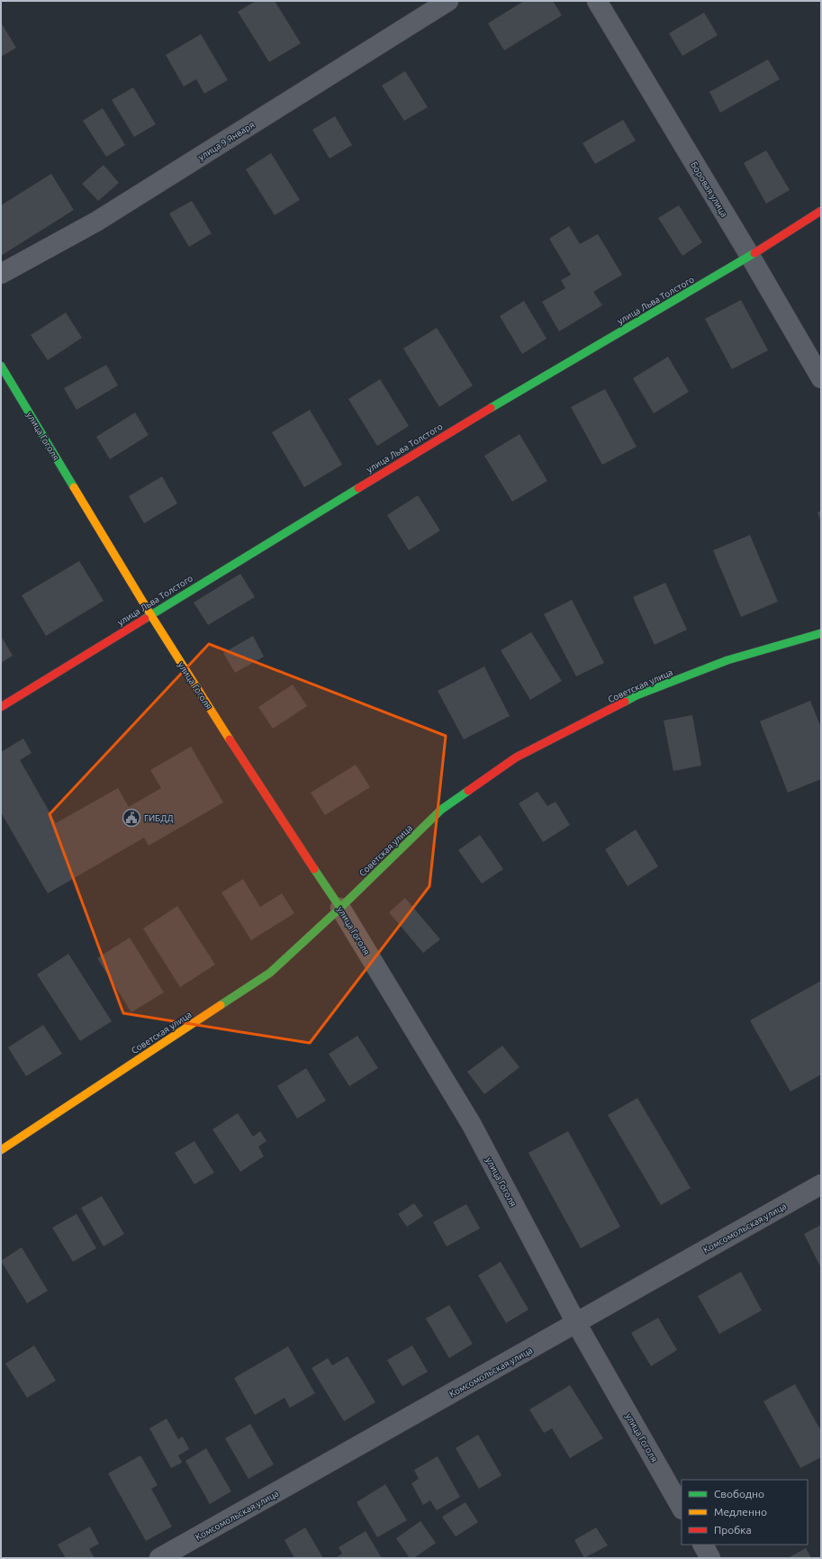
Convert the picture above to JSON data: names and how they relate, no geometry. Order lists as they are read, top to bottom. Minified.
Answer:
{"streets":{"main road":["улица Льва Толстого","улица Гоголя","Советская улица"],"street":["улица 9 Января","Боровая улица","Комсомольская улица"]},"crossings":[["Боровая улица","улица Льва Толстого"],["улица Льва Толстого","улица Гоголя"],["улица Гоголя","Советская улица"],["улица Гоголя","Комсомольская улица"]],"places":{"public building":["ГИБДД"]},"legend":["Свободно","Медленно","Пробка"]}
